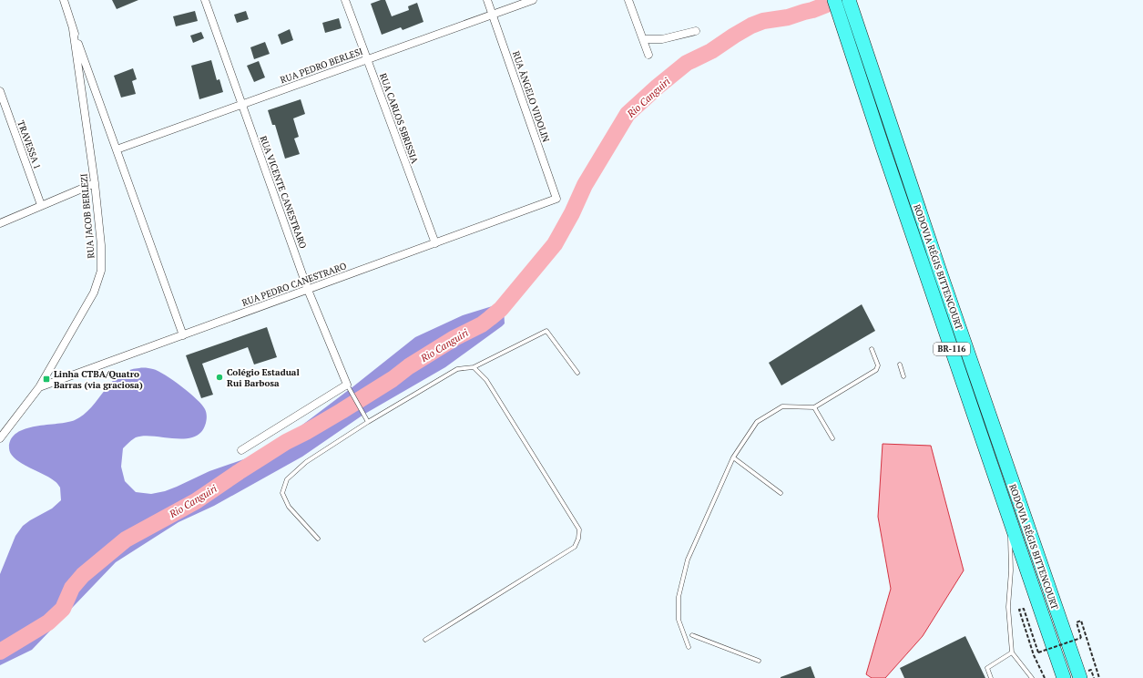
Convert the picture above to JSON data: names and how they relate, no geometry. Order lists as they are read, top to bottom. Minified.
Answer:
{"streets":{"highway":["RODOVIA RÉGIS BITTENCOURT","BR-116"],"street":["RUA PEDRO BERLESI","RUA ÂNGELO VIDOLIN","RUA CARLOS SBRISSIA","TRAVESSA 1","RUA VICENTE CANESTRARO","RUA JACOB BERLEZI","RUA PEDRO CANESTRARO"]},"crossings":[["RUA PEDRO BERLESI","RUA ÂNGELO VIDOLIN"],["RUA PEDRO BERLESI","RUA CARLOS SBRISSIA"],["RUA PEDRO BERLESI","RUA VICENTE CANESTRARO"],["RUA PEDRO BERLESI","RUA JACOB BERLEZI"],["RUA ÂNGELO VIDOLIN","RUA PEDRO CANESTRARO"],["RUA CARLOS SBRISSIA","RUA PEDRO CANESTRARO"],["RUA VICENTE CANESTRARO","RUA PEDRO CANESTRARO"],["RUA JACOB BERLEZI","RUA PEDRO CANESTRARO"]],"water":["Rio Canguiri"],"places":{"other":["Colégio Estadual Rui Barbosa"],"transit":["Linha CTBA/Quatro Barras (via graciosa)"]}}
